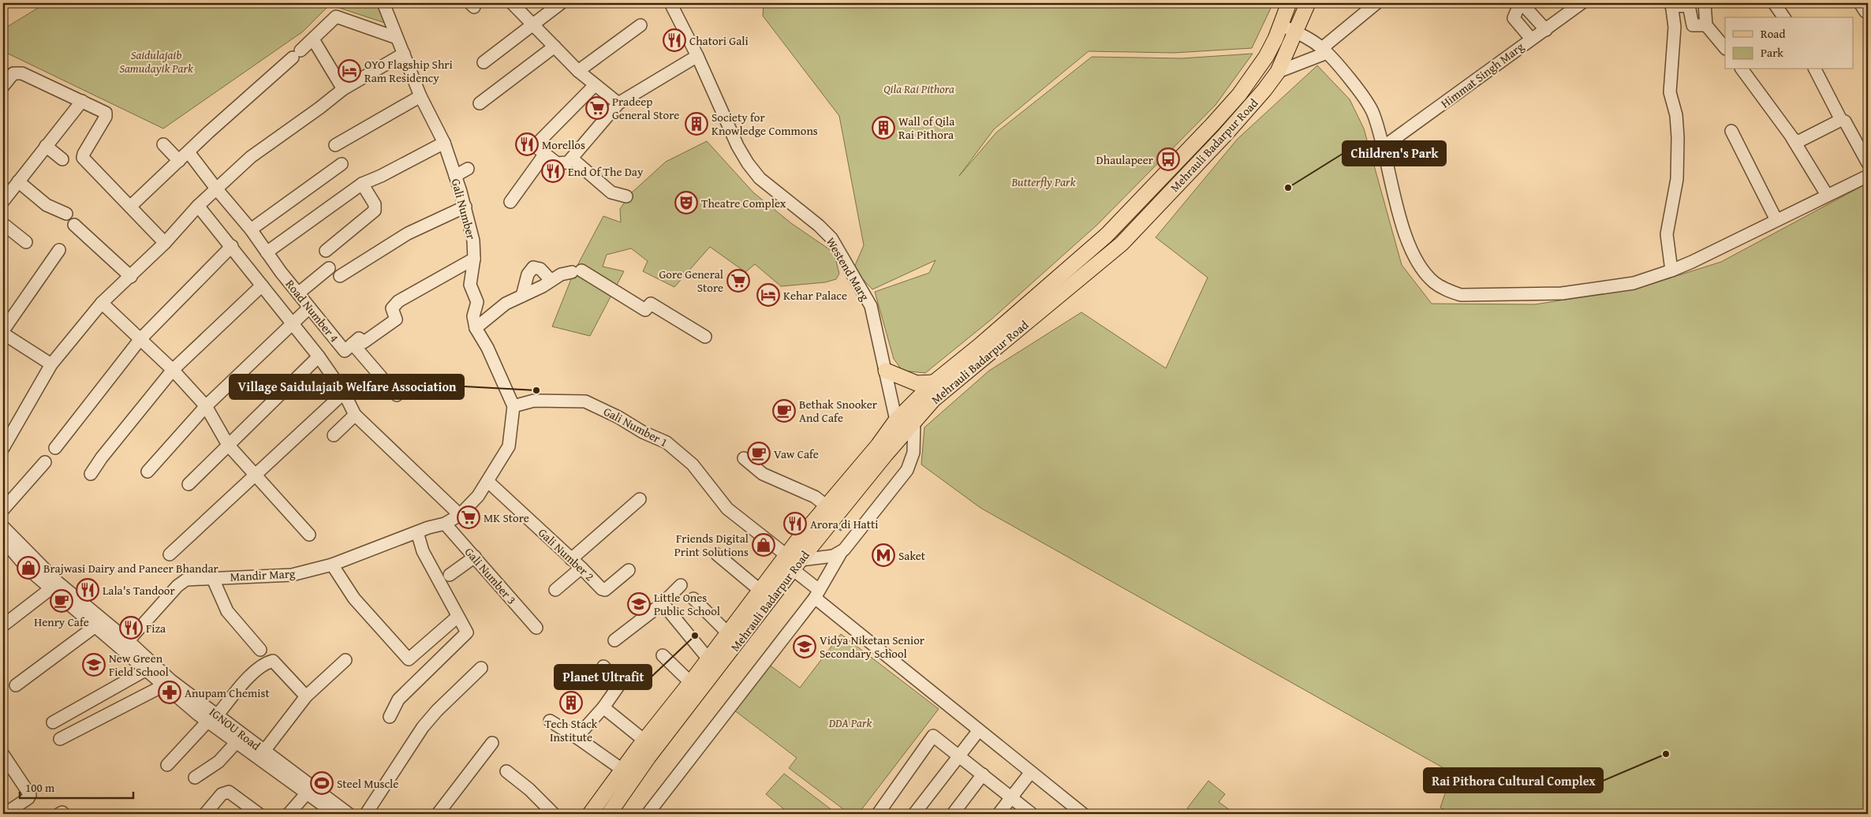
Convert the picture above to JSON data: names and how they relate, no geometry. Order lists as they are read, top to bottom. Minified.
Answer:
{"streets":{"main road":["Mehrauli Badarpur Road"],"street":["Himmat Singh Marg","Gali Number","Westend Marg","Road Number 4","Gali Number 1","Gali Number 2","Mandir Marg","Gali Number 3","IGNOU Road"]},"crossings":[["Mehrauli Badarpur Road","Westend Marg"],["Mehrauli Badarpur Road","Gali Number 1"],["Gali Number","Road Number 4"],["Mandir Marg","Gali Number 3"],["Mandir Marg","IGNOU Road"]],"parks":["Saidulajaib Samudayik Park","Qila Rai Pithora","Butterfly Park","DDA Park"],"places":{"restaurant":["Chatori Gali","Morellos","End Of The Day","Arora di Hatti","Lala's Tandoor","Fiza"],"hotel":["OYO Flagship Shri Ram Residency","Kehar Palace"],"supermarket":["Pradeep General Store","Gore General Store","MK Store"],"building":["Society for Knowledge Commons","Wall of Qila Rai Pithora","Tech Stack Institute"],"bus stop":["Dhaulapeer"],"other":["Children's Park","Village Saidulajaib Welfare Association","Planet Ultrafit","Rai Pithora Cultural Complex"],"theatre":["Theatre Complex"],"cafe":["Bethak Snooker And Cafe","Vaw Cafe","Henry Cafe"],"shop":["Friends Digital Print Solutions","Brajwasi Dairy and Paneer Bhandar"],"metro station":["Saket"],"school or university":["Little Ones Public School","Vidya Niketan Senior Secondary School","New Green Field School"],"pharmacy":["Anupam Chemist"],"sports":["Steel Muscle"]},"legend":["Road","Park"],"scale_bar":"100 m"}
